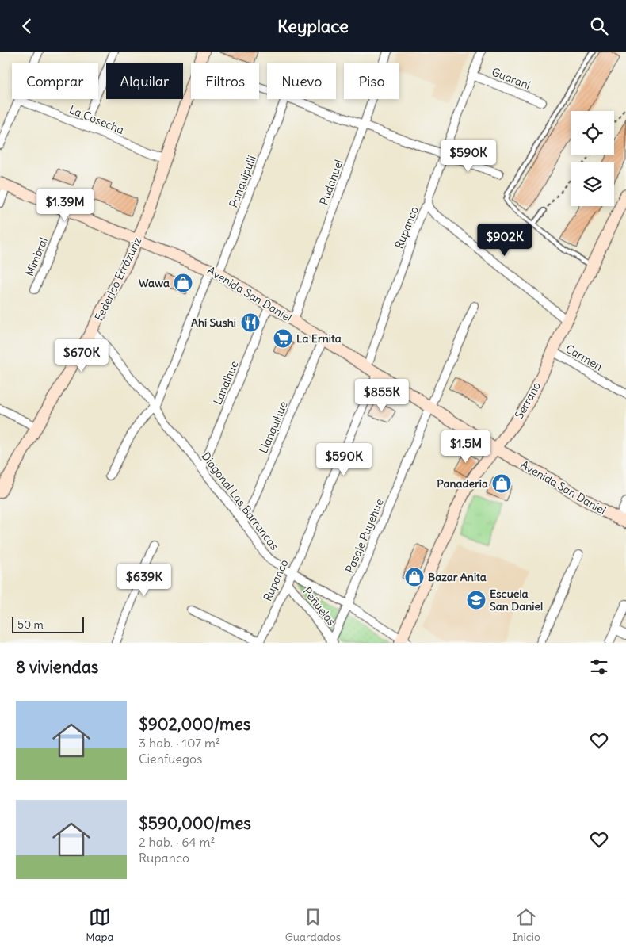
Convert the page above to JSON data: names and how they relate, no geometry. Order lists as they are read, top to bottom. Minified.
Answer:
{"streets":{"street":["Guaraní","La Cosecha","Panguipulli","Pudahuel","Rupanco","Mimbral","Federico Errázuriz","Avenida San Daniel","Carmen","Lanalhue","Serrano","Llanquihue","Diagonal Las Barrancas","Pasaje Puyehue","Peñuelas"]},"crossings":[["Guaraní","Rupanco"],["La Cosecha","Federico Errázuriz"],["Panguipulli","Avenida San Daniel"],["Panguipulli","Diagonal Las Barrancas"],["Pudahuel","Avenida San Daniel"],["Rupanco","Avenida San Daniel"],["Rupanco","Diagonal Las Barrancas"],["Rupanco","Peñuelas"],["Mimbral","Avenida San Daniel"],["Federico Errázuriz","Avenida San Daniel"],["Federico Errázuriz","Diagonal Las Barrancas"],["Avenida San Daniel","Lanalhue"],["Avenida San Daniel","Serrano"],["Avenida San Daniel","Llanquihue"],["Avenida San Daniel","Pasaje Puyehue"],["Carmen","Serrano"],["Lanalhue","Diagonal Las Barrancas"],["Serrano","Diagonal Las Barrancas"],["Llanquihue","Diagonal Las Barrancas"],["Diagonal Las Barrancas","Pasaje Puyehue"],["Pasaje Puyehue","Peñuelas"]],"places":{"shop":["Wawa","Panadería","Bazar Anita"],"restaurant":["Ahí Sushi"],"supermarket":["La Ernita"],"school or university":["Escuela San Daniel"]},"scale_bar":"50 m","page":{"header":"Keyplace","chip":["Comprar","Alquilar","Filtros","Nuevo","Piso"],"price":["$590K","$1.39M","$902K","$670K","$855K","$1.5M","$590K","$639K"],"scale":"50 m","heading":"8 viviendas","list":[{"name":"$902,000/mes","note":"3 hab. · 107 m² · Cienfuegos"},{"name":"$590,000/mes","note":"2 hab. · 64 m² · Rupanco"}],"tabs":["Mapa","Guardados","Inicio"]}}
